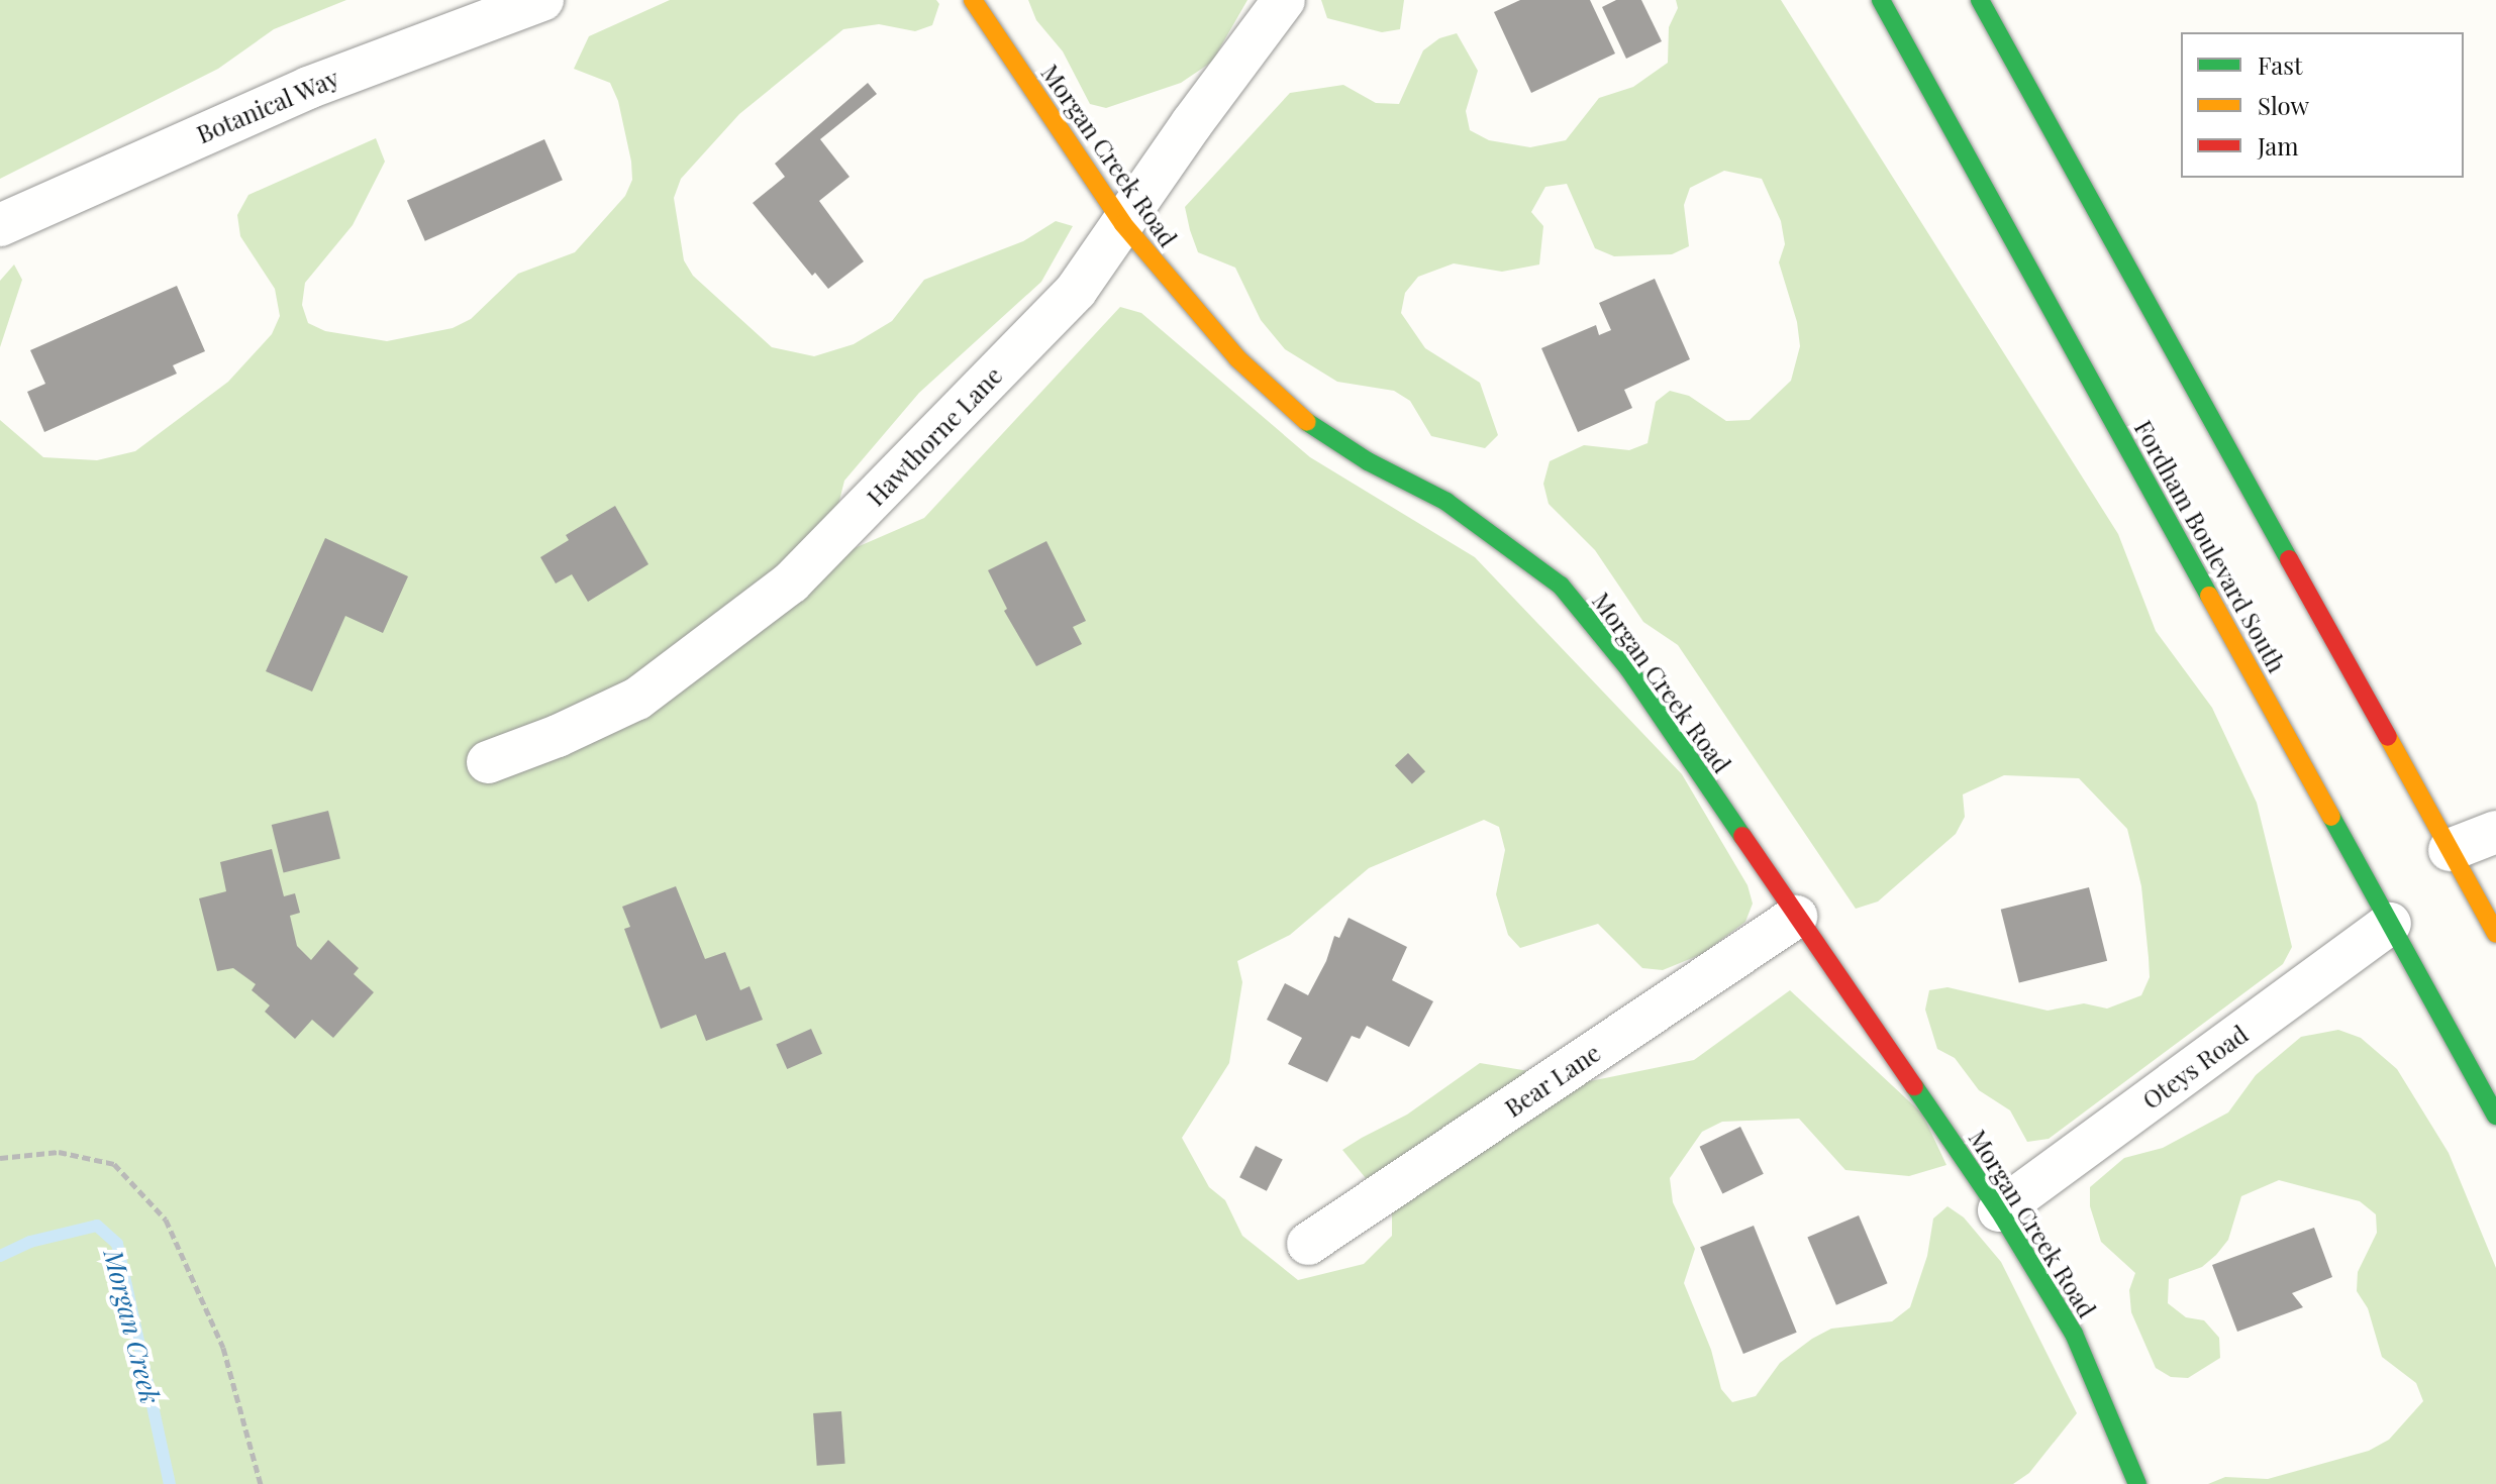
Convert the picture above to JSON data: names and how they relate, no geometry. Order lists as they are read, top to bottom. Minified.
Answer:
{"streets":{"main road":["Morgan Creek Road","Fordham Boulevard South"],"street":["Botanical Way","Hawthorne Lane","Oteys Road","Bear Lane"]},"crossings":[["Morgan Creek Road","Hawthorne Lane"],["Morgan Creek Road","Oteys Road"],["Morgan Creek Road","Bear Lane"],["Fordham Boulevard South","Oteys Road"]],"water":["Morgan Creek"],"legend":["Fast","Slow","Jam"]}
